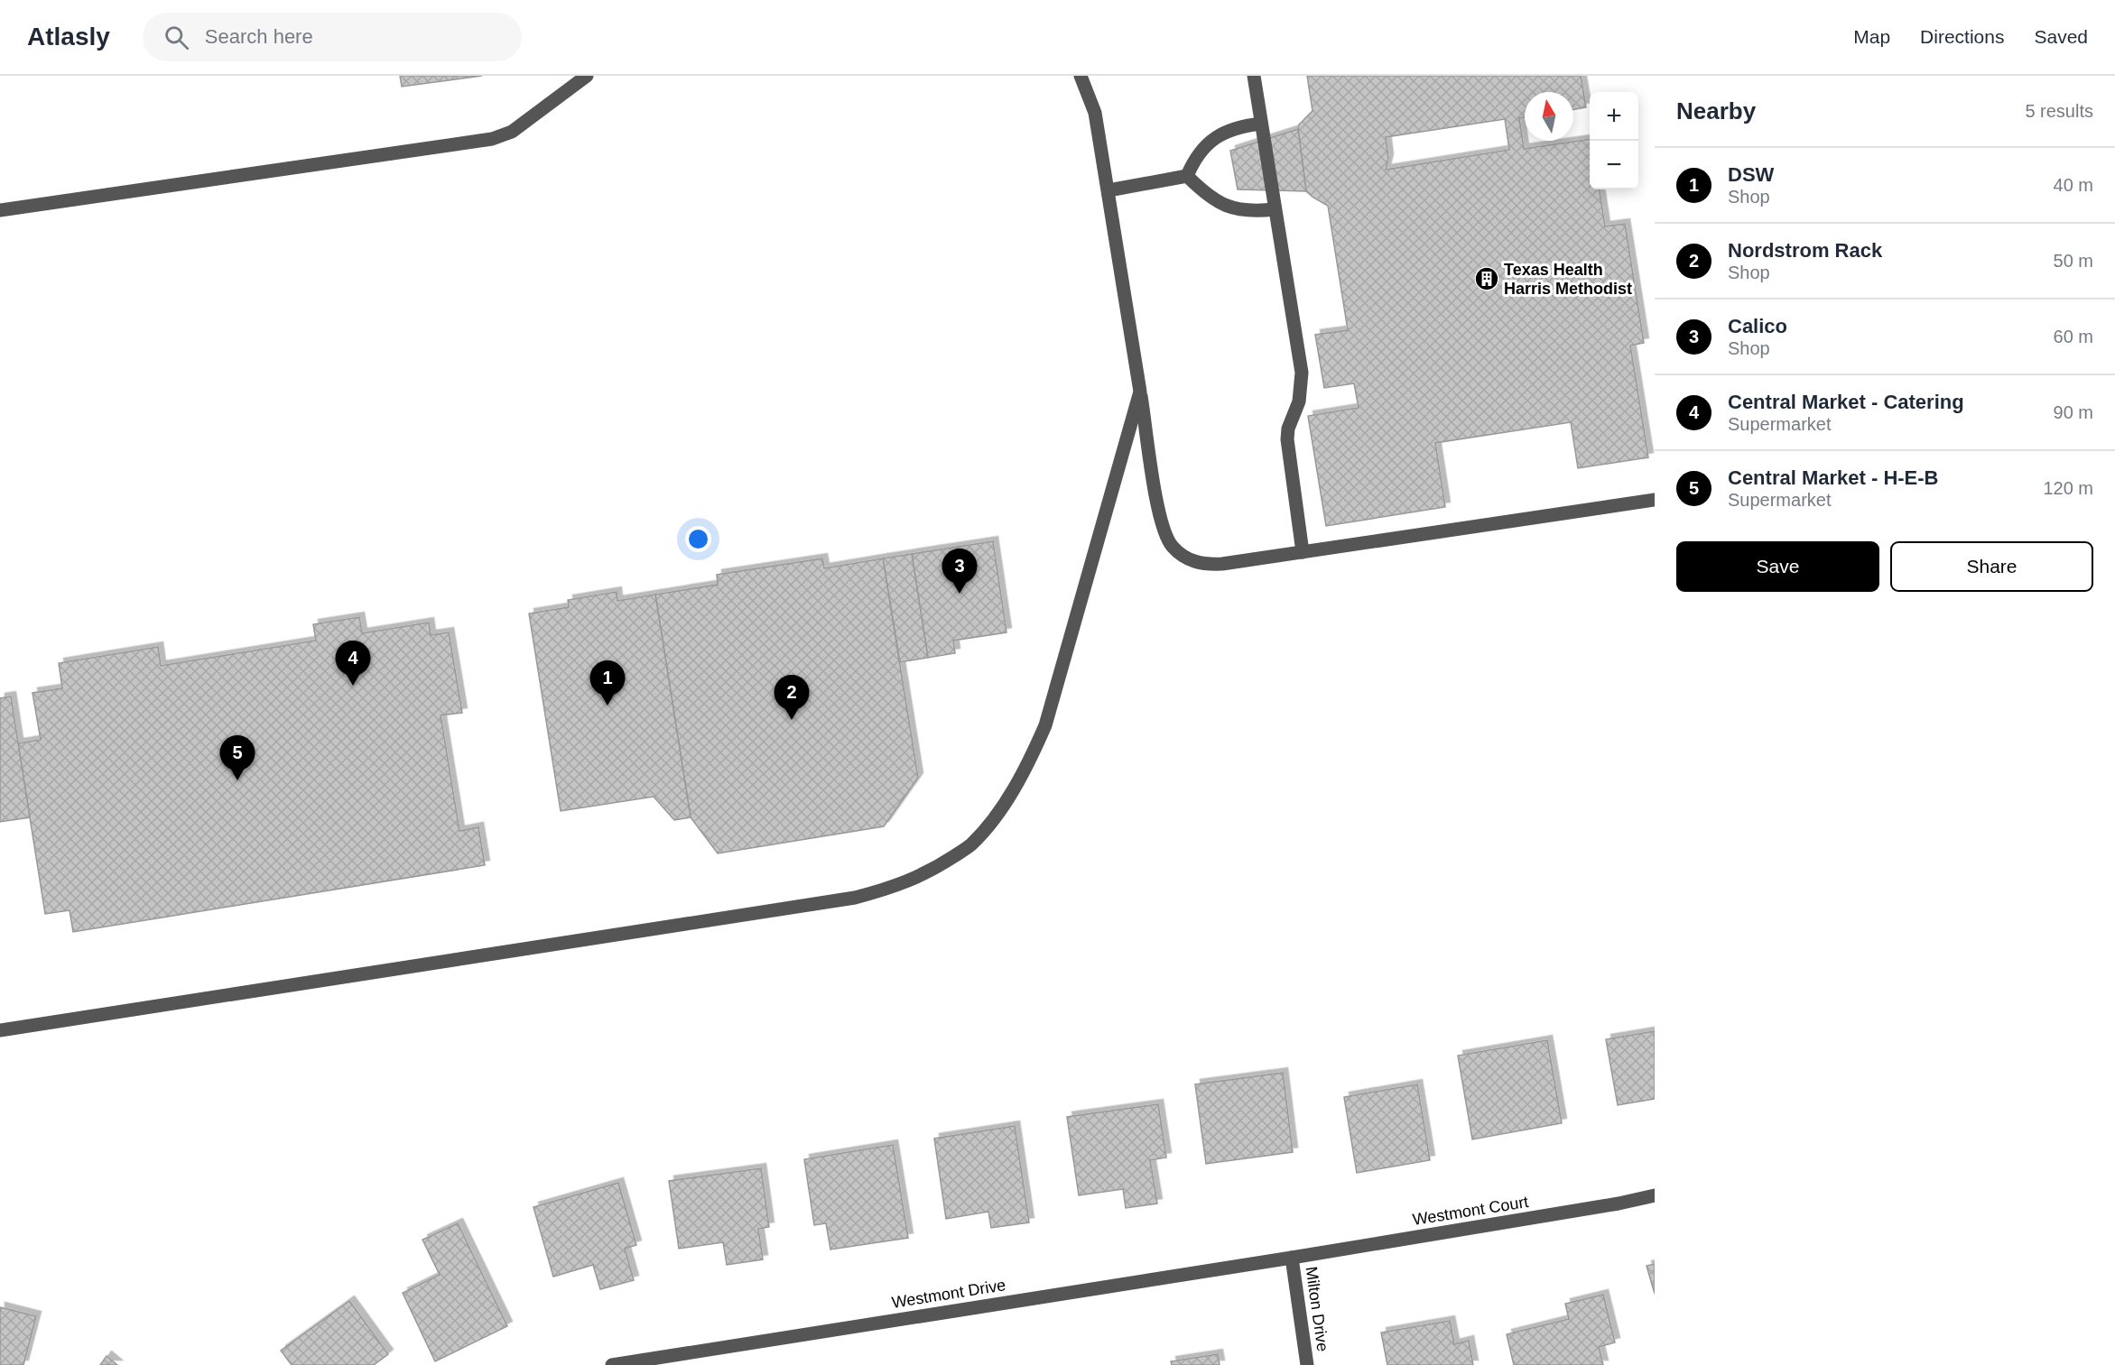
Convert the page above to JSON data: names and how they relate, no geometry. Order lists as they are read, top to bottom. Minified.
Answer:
{"streets":{"street":["Westmont Court","Westmont Drive","Milton Drive"]},"crossings":[["Westmont Court","Westmont Drive"],["Westmont Court","Milton Drive"],["Westmont Drive","Milton Drive"]],"places":{"building":["Texas Health Harris Methodist"]},"north":"top","page":{"header":"Atlasly","search":"Search here","nav":["Map","Directions","Saved"],"heading":["Nearby","5 results"],"map_buttons":["+","−"],"list":[{"mark":"1","name":"DSW","note":"Shop","value":"40 m"},{"mark":"2","name":"Nordstrom Rack","note":"Shop","value":"50 m"},{"mark":"3","name":"Calico","note":"Shop","value":"60 m"},{"mark":"4","name":"Central Market - Catering","note":"Supermarket","value":"90 m"},{"mark":"5","name":"Central Market - H-E-B","note":"Supermarket","value":"120 m"}],"buttons":["Save","Share"],"pins":["3","4","1","2","5"]}}
